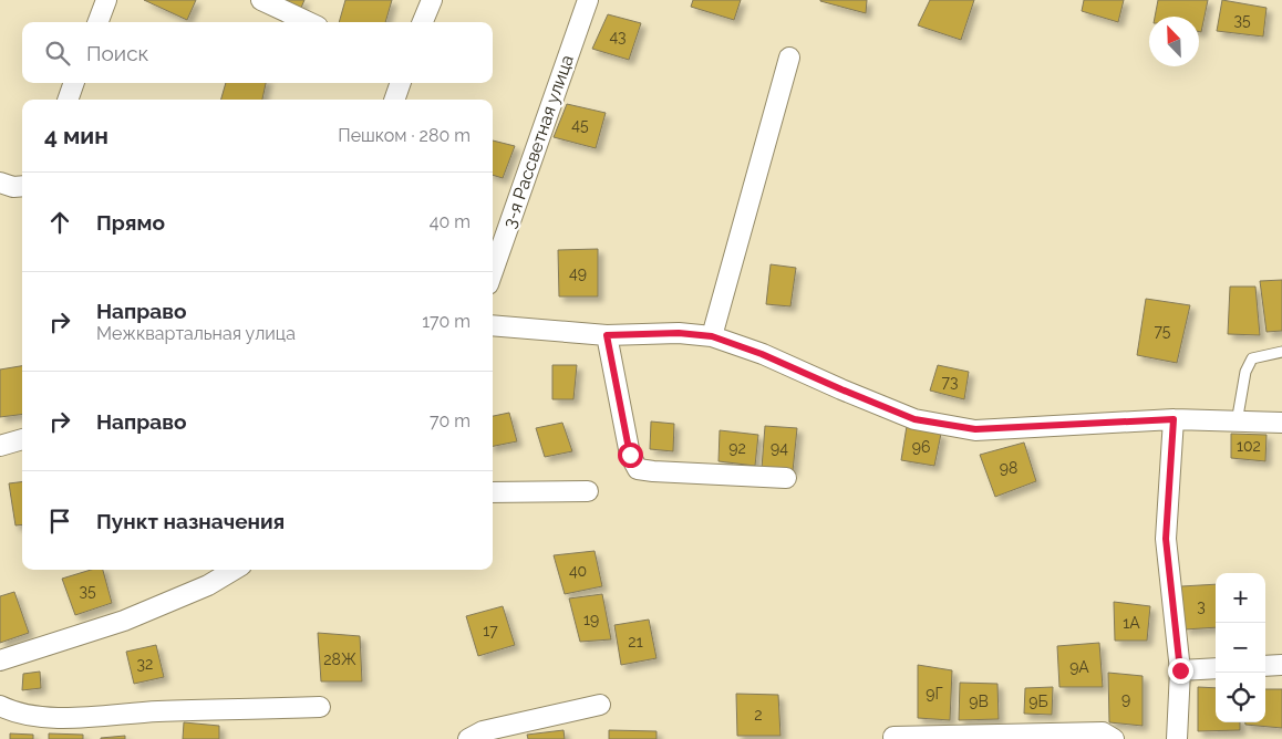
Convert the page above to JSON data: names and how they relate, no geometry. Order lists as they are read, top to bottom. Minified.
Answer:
{"streets":{"street":["3-я Рассветная улица"]},"house_numbers":["35","43","45","49","75","73","102","96","92","94","98","40","35","3","19","1А","17","21","28Ж","32","9А","9Г","9","9В","9Б","2"],"north":"top left","page":{"search":"Поиск","heading":["4 мин","Пешком · 280 m"],"list":[["Прямо","40 m"],["Направо","Межквартальная улица","170 m"],["Направо","70 m"],"Пункт назначения"],"map_buttons":["+","−"]}}
